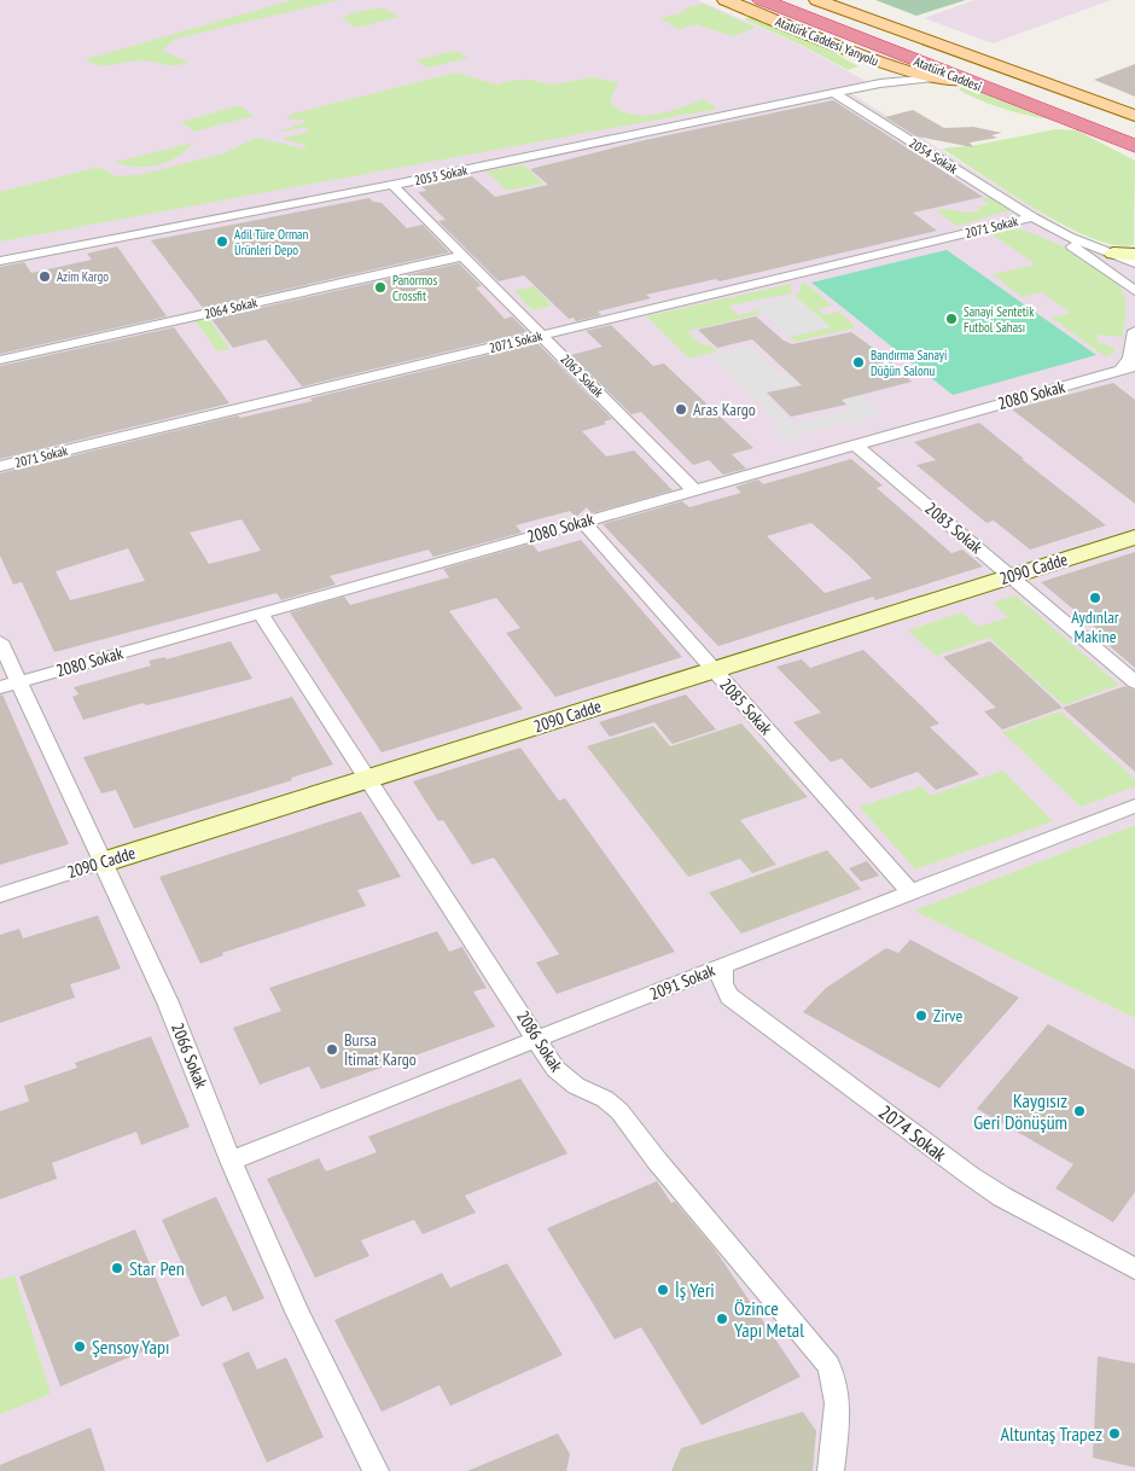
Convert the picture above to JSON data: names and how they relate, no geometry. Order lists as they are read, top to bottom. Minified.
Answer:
{"streets":{"highway":["Atatürk Caddesi"],"main road":["Atatürk Caddesi Yanyolu"],"street":["2054 Sokak","2053 Sokak","2071 Sokak","2064 Sokak","2062 Sokak","2080 Sokak","2083 Sokak","2090 Cadde","2085 Sokak","2091 Sokak","2086 Sokak","2066 Sokak","2074 Sokak"]},"crossings":[["Atatürk Caddesi Yanyolu","Atatürk Caddesi"],["Atatürk Caddesi Yanyolu","2053 Sokak"],["2054 Sokak","2053 Sokak"],["2054 Sokak","2071 Sokak"],["2053 Sokak","2062 Sokak"],["2071 Sokak","2062 Sokak"],["2064 Sokak","2062 Sokak"],["2062 Sokak","2080 Sokak"],["2080 Sokak","2083 Sokak"],["2080 Sokak","2085 Sokak"],["2080 Sokak","2086 Sokak"],["2080 Sokak","2066 Sokak"],["2083 Sokak","2090 Cadde"],["2090 Cadde","2085 Sokak"],["2090 Cadde","2086 Sokak"],["2090 Cadde","2066 Sokak"],["2085 Sokak","2091 Sokak"],["2091 Sokak","2086 Sokak"],["2091 Sokak","2066 Sokak"],["2091 Sokak","2074 Sokak"]],"places":["Adil Türe Orman Ürünleri Depo","Azim Kargo","Panormos Crossfit","Sanayi Sentetik Futbol Sahası","Bandırma Sanayi Düğün Salonu","Aras Kargo","Aydınlar Makine","Zirve","Bursa İtimat Kargo","Kaygısız Geri Dönüşüm","Star Pen","İş Yeri","Özince Yapı Metal","Şensoy Yapı","Altuntaş Trapez"]}
